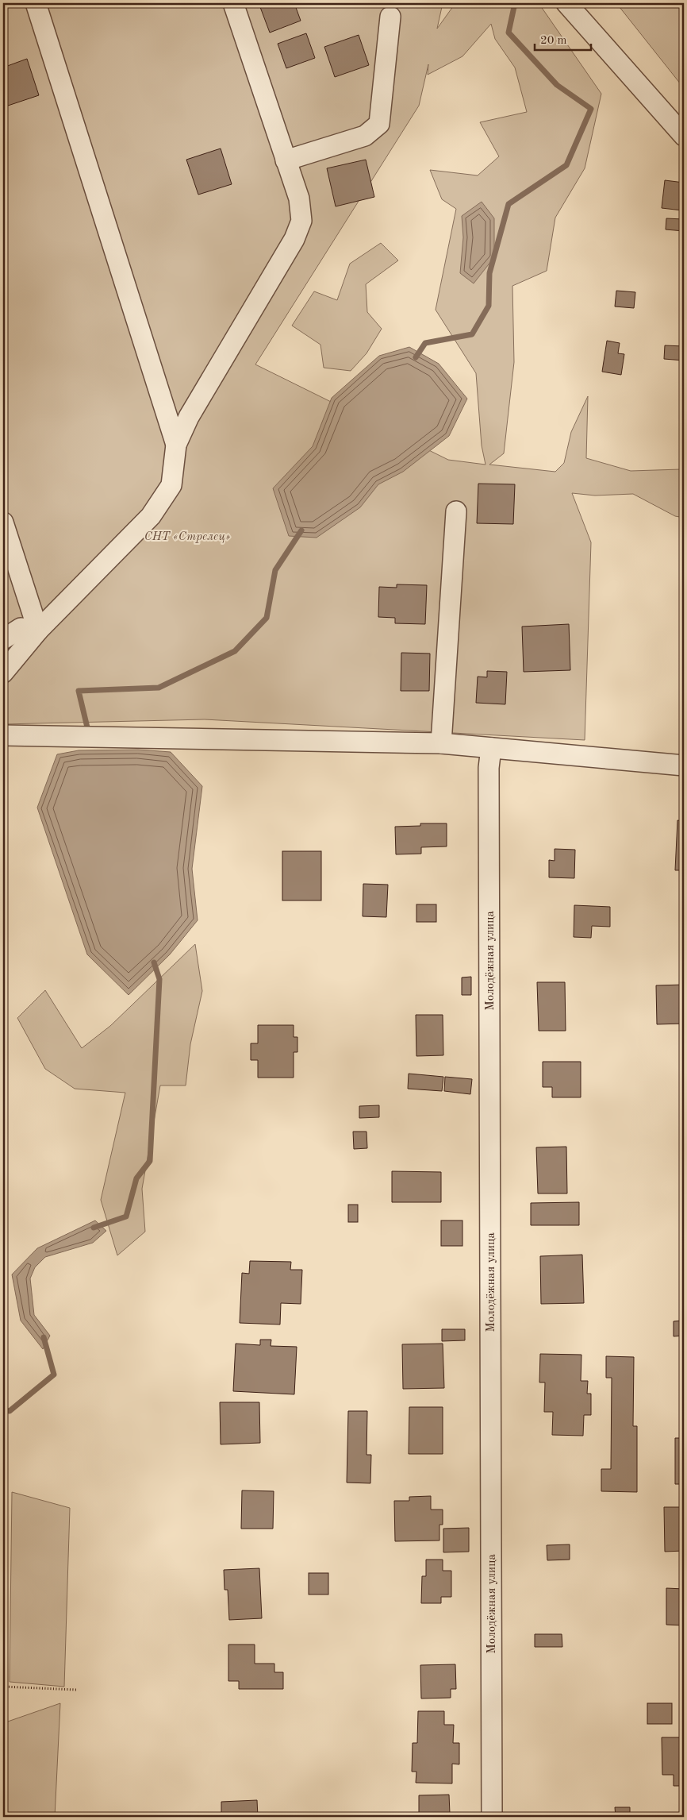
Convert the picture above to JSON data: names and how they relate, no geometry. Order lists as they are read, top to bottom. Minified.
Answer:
{"streets":{"street":["Молодёжная улица"]},"parks":["СНТ «Стрелец»"],"scale_bar":"20 m"}
